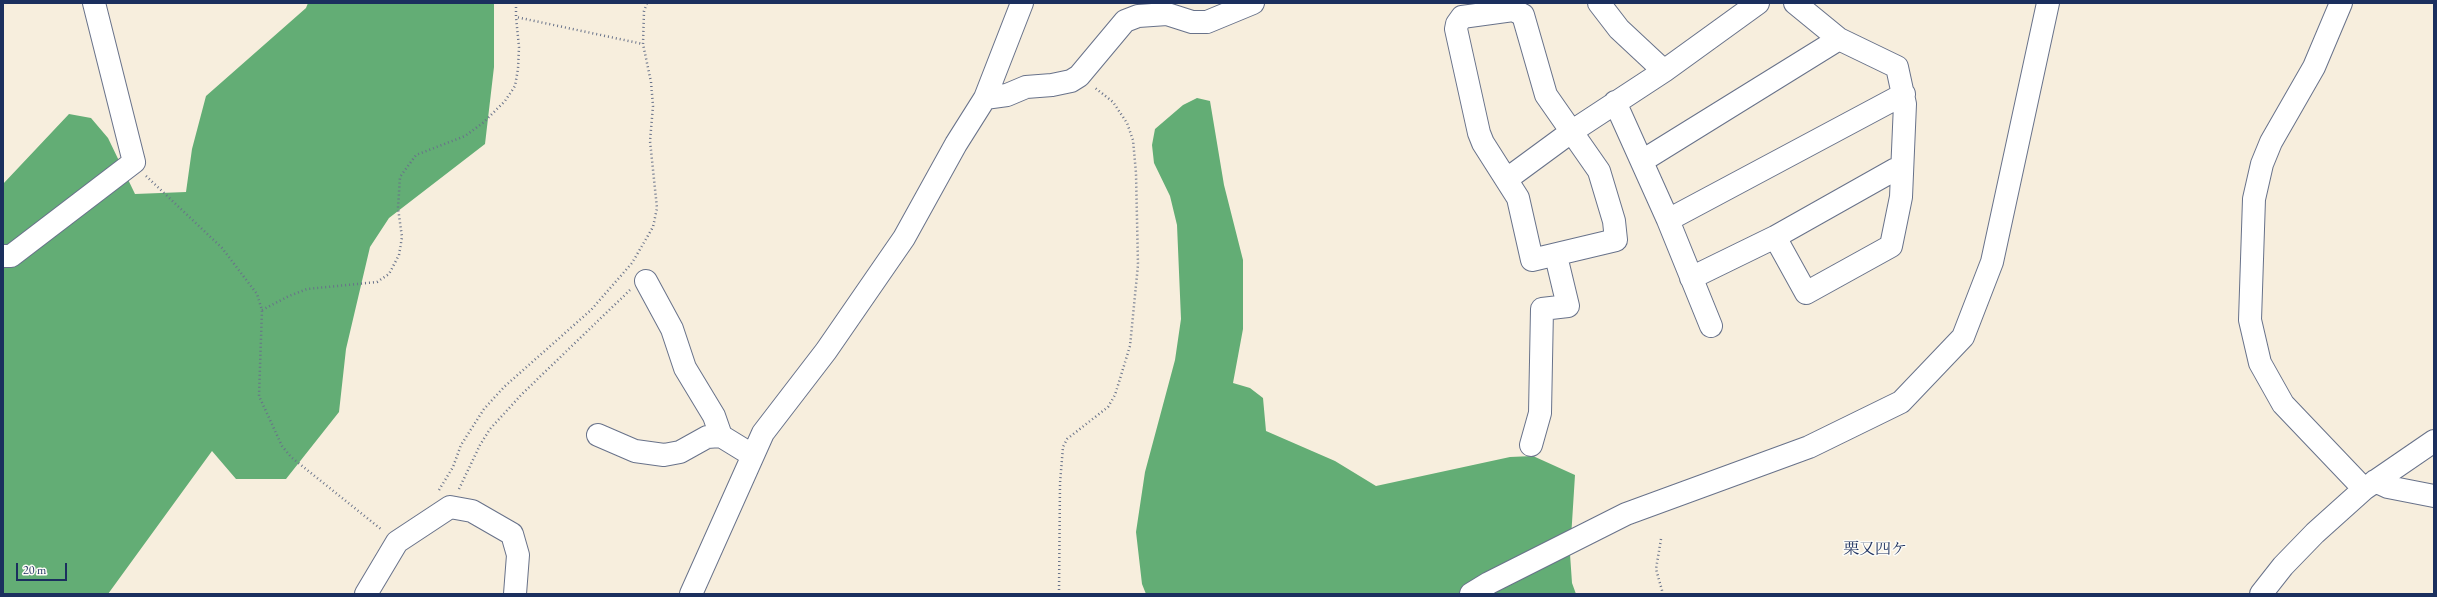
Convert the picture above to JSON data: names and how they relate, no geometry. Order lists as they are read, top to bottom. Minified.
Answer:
{"districts":["栗又四ケ"],"scale_bar":"20 m"}
